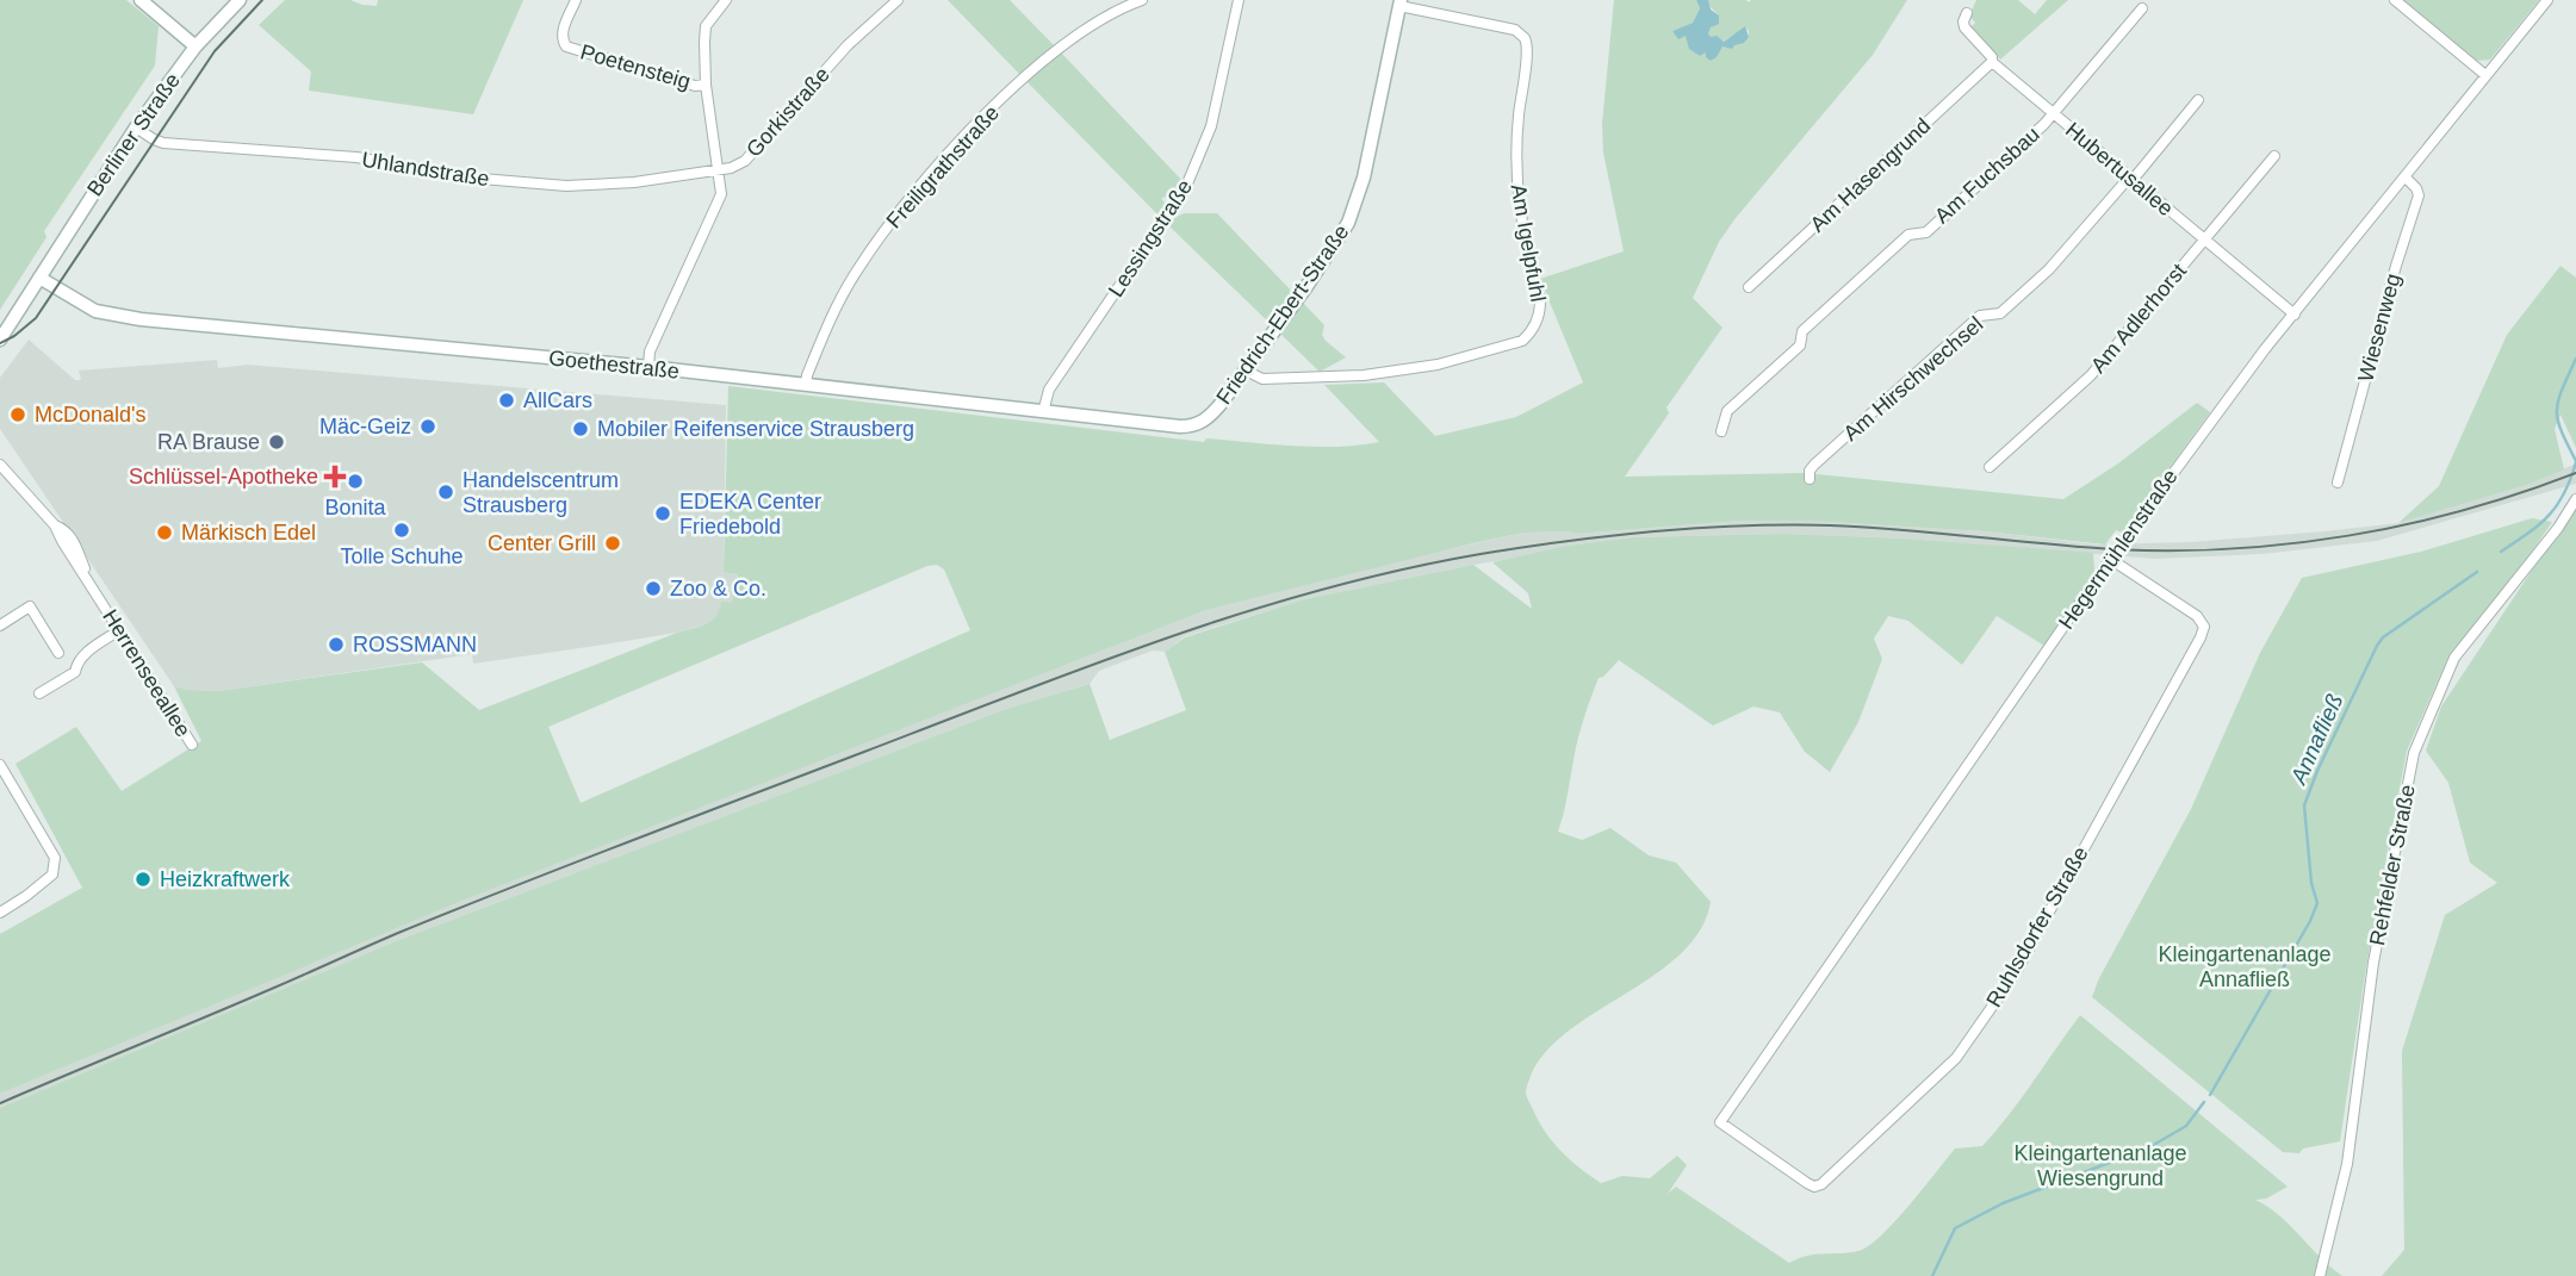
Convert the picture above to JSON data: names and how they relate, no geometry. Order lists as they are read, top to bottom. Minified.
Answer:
{"streets":{"street":["Poetensteig","Gorkistraße","Berliner Straße","Freiligrathstraße","Uhlandstraße","Hubertusallee","Am Hasengrund","Am Fuchsbau","Lessingstraße","Am Igelpfuhl","Friedrich-Ebert-Straße","Am Adlerhorst","Wiesenweg","Goethestraße","Am Hirschwechsel","Hegermühlenstraße","Herrenseeallee","Rehfelder Straße","Ruhlsdorfer Straße"]},"crossings":[["Gorkistraße","Uhlandstraße"],["Berliner Straße","Uhlandstraße"],["Berliner Straße","Goethestraße"],["Freiligrathstraße","Goethestraße"],["Hubertusallee","Am Hasengrund"],["Hubertusallee","Am Fuchsbau"],["Hubertusallee","Am Adlerhorst"],["Hubertusallee","Am Hirschwechsel"],["Hubertusallee","Hegermühlenstraße"],["Lessingstraße","Goethestraße"],["Am Igelpfuhl","Friedrich-Ebert-Straße"],["Friedrich-Ebert-Straße","Goethestraße"],["Wiesenweg","Hegermühlenstraße"],["Hegermühlenstraße","Ruhlsdorfer Straße"]],"water":["Annafließ"],"parks":["Kleingartenanlage Annafließ","Kleingartenanlage Wiesengrund"],"places":{"other":["AllCars","McDonald's","Mäc-Geiz","Mobiler Reifenservice Strausberg","RA Brause","Bonita","Handelscentrum Strausberg","EDEKA Center Friedebold","Tolle Schuhe","Märkisch Edel","Center Grill","Zoo & Co.","ROSSMANN","Heizkraftwerk"],"health":["Schlüssel-Apotheke"]}}
